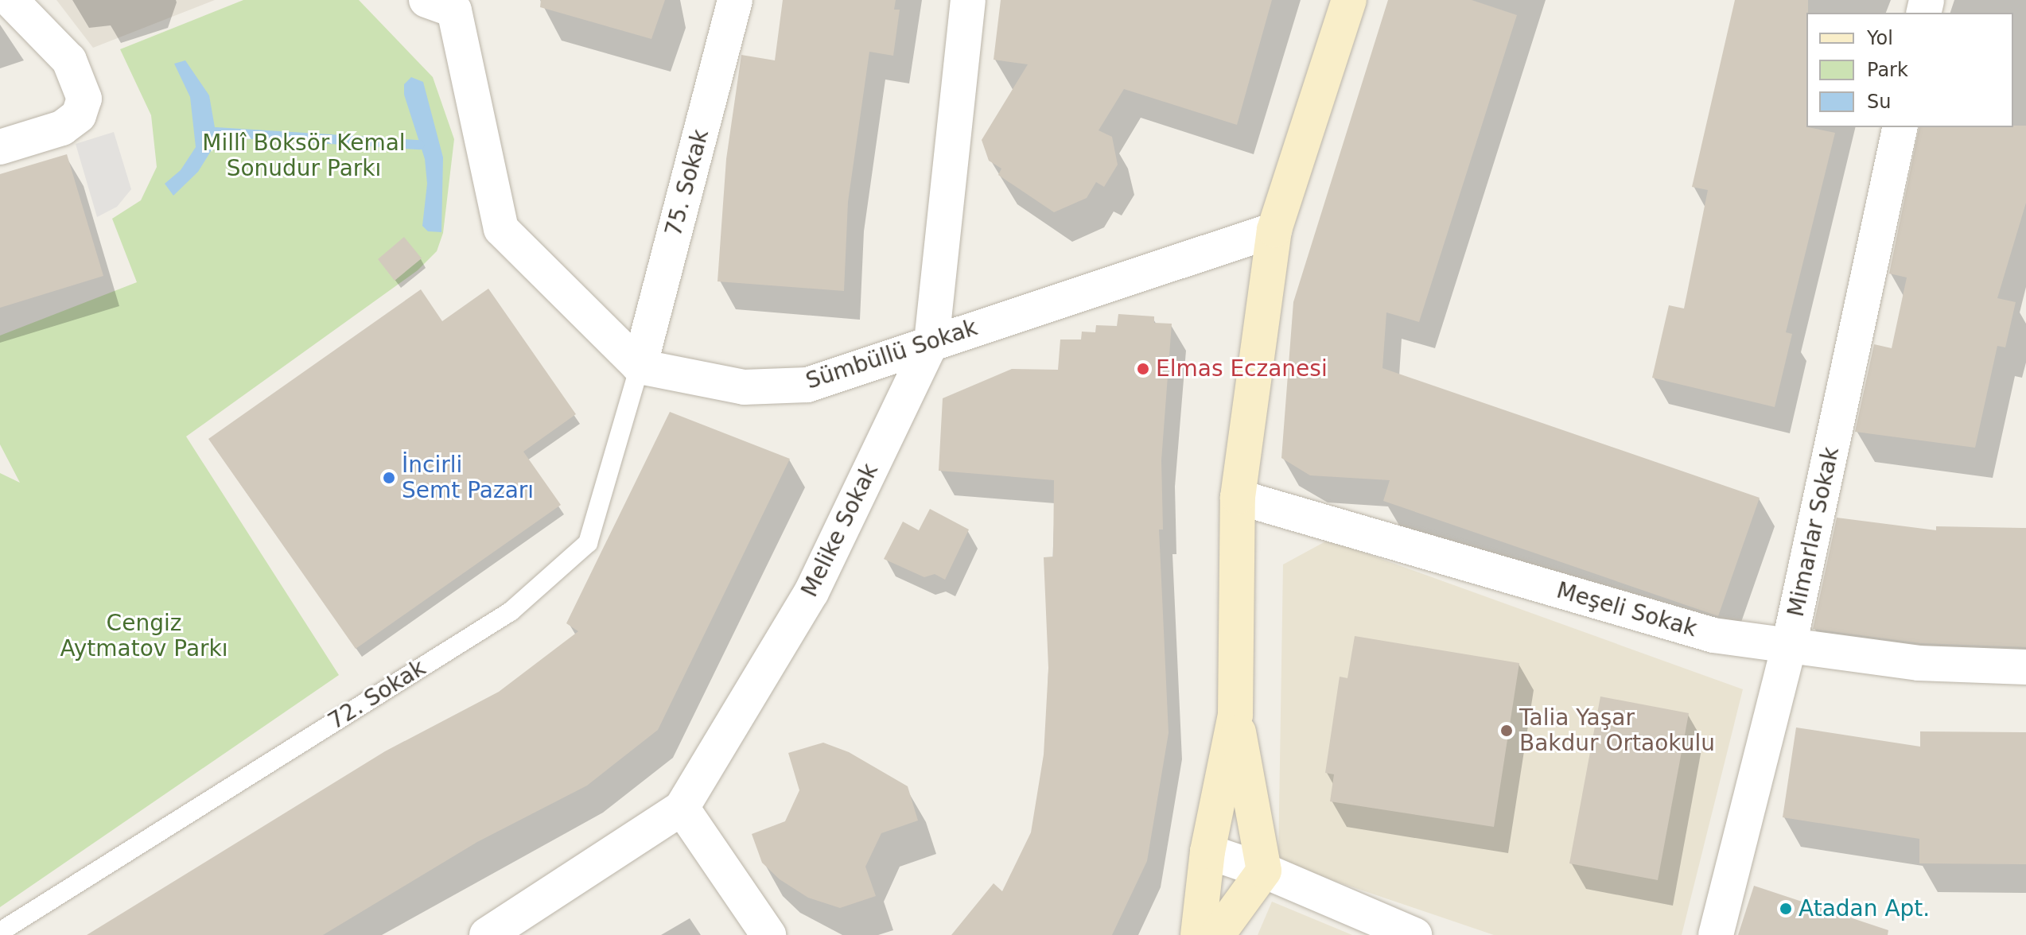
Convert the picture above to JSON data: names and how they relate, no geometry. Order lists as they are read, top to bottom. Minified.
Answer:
{"streets":{"street":["75. Sokak","Sümbüllü Sokak","Melike Sokak","Mimarlar Sokak","Meşeli Sokak"],"lane":["72. Sokak"]},"crossings":[["75. Sokak","Sümbüllü Sokak"],["75. Sokak","72. Sokak"],["Sümbüllü Sokak","Melike Sokak"],["Sümbüllü Sokak","72. Sokak"],["Mimarlar Sokak","Meşeli Sokak"]],"parks":["Millî Boksör Kemal Sonudur Parkı","Cengiz Aytmatov Parkı"],"places":["Elmas Eczanesi","İncirli Semt Pazarı","Talia Yaşar Bakdur Ortaokulu","Atadan Apt."],"legend":["Yol","Park","Su"]}
